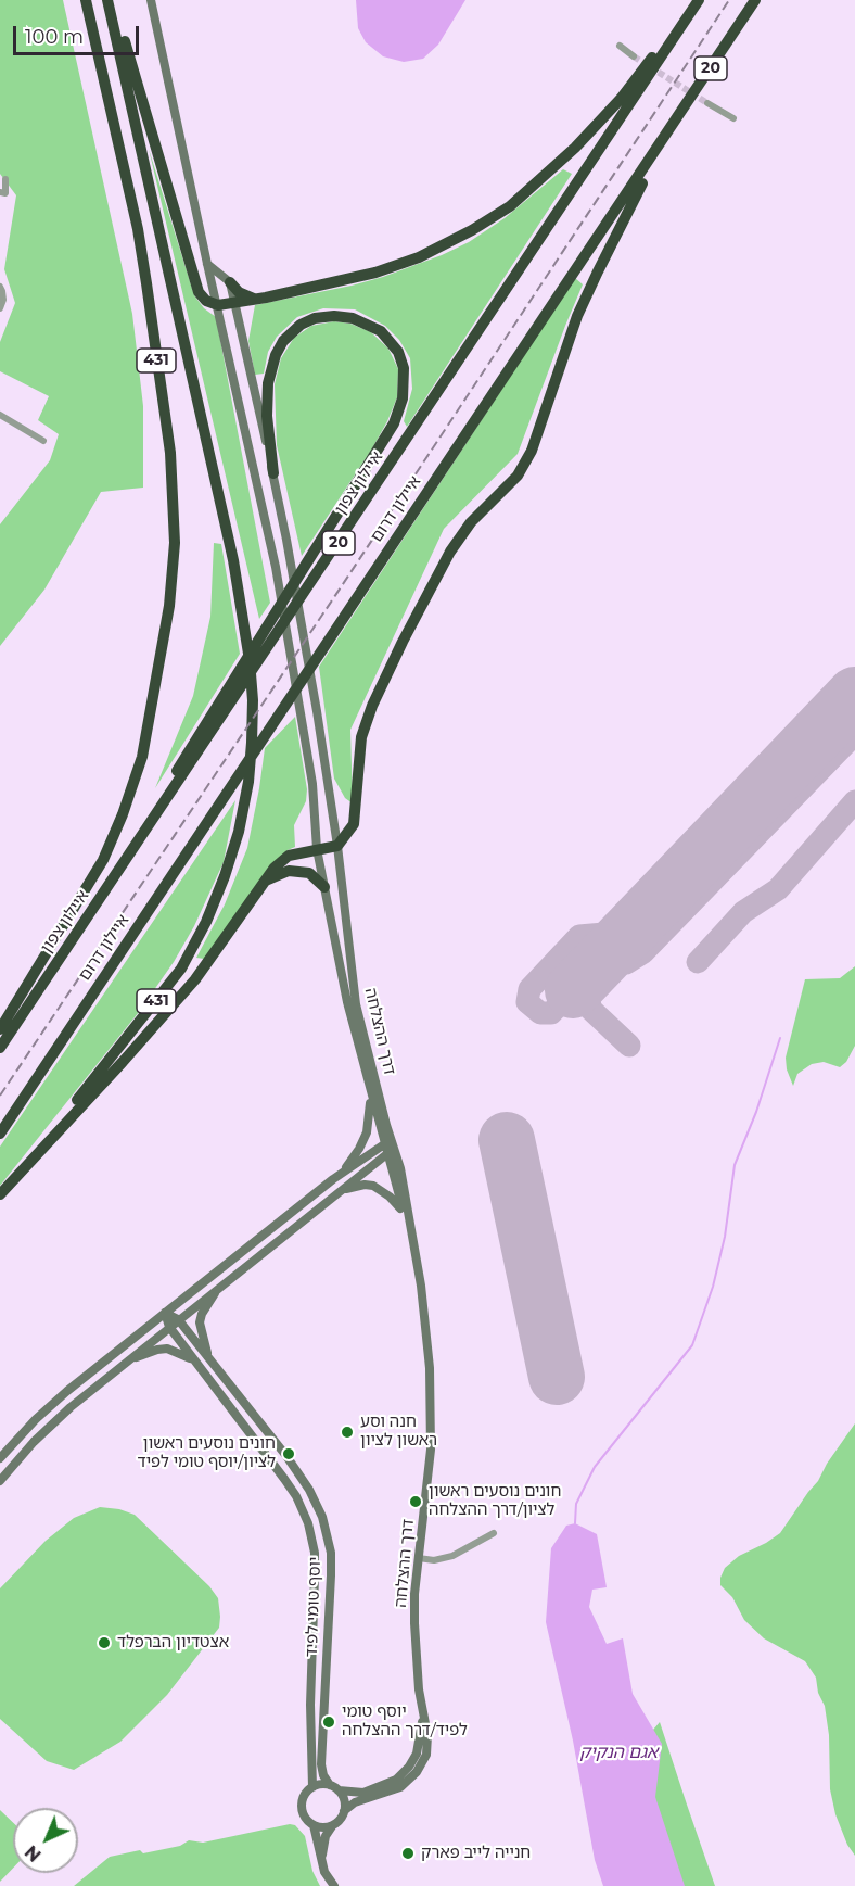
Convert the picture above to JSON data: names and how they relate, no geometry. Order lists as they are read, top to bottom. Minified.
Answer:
{"streets":{"highway":["20","431","איילון צפון","איילון דרום"],"street":["דרך ההצלחה","יוסף טומי לפיד"]},"crossings":[["דרך ההצלחה","יוסף טומי לפיד"]],"water":["אגם הנקיק"],"places":["חנה וסע ראשון לציון","חונים נוסעים ראשון לציון/יוסף טומי לפיד","חונים נוסעים ראשון לציון/דרך ההצלחה","אצטדיון הברפלד","יוסף טומי לפיד/דרך ההצלחה","חנייה לייב פארק"],"scale_bar":"100 m","north":"bottom left"}
